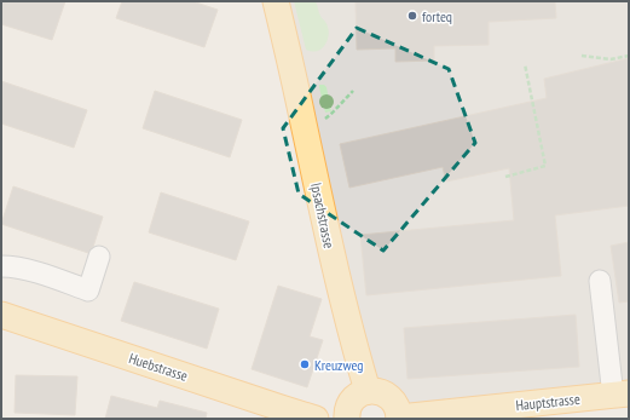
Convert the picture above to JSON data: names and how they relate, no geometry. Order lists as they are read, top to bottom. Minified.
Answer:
{"streets":{"main road":["Ipsachstrasse","Huebstrasse","Hauptstrasse"]},"crossings":[["Ipsachstrasse","Hauptstrasse"]],"places":["forteq","Kreuzweg"]}
